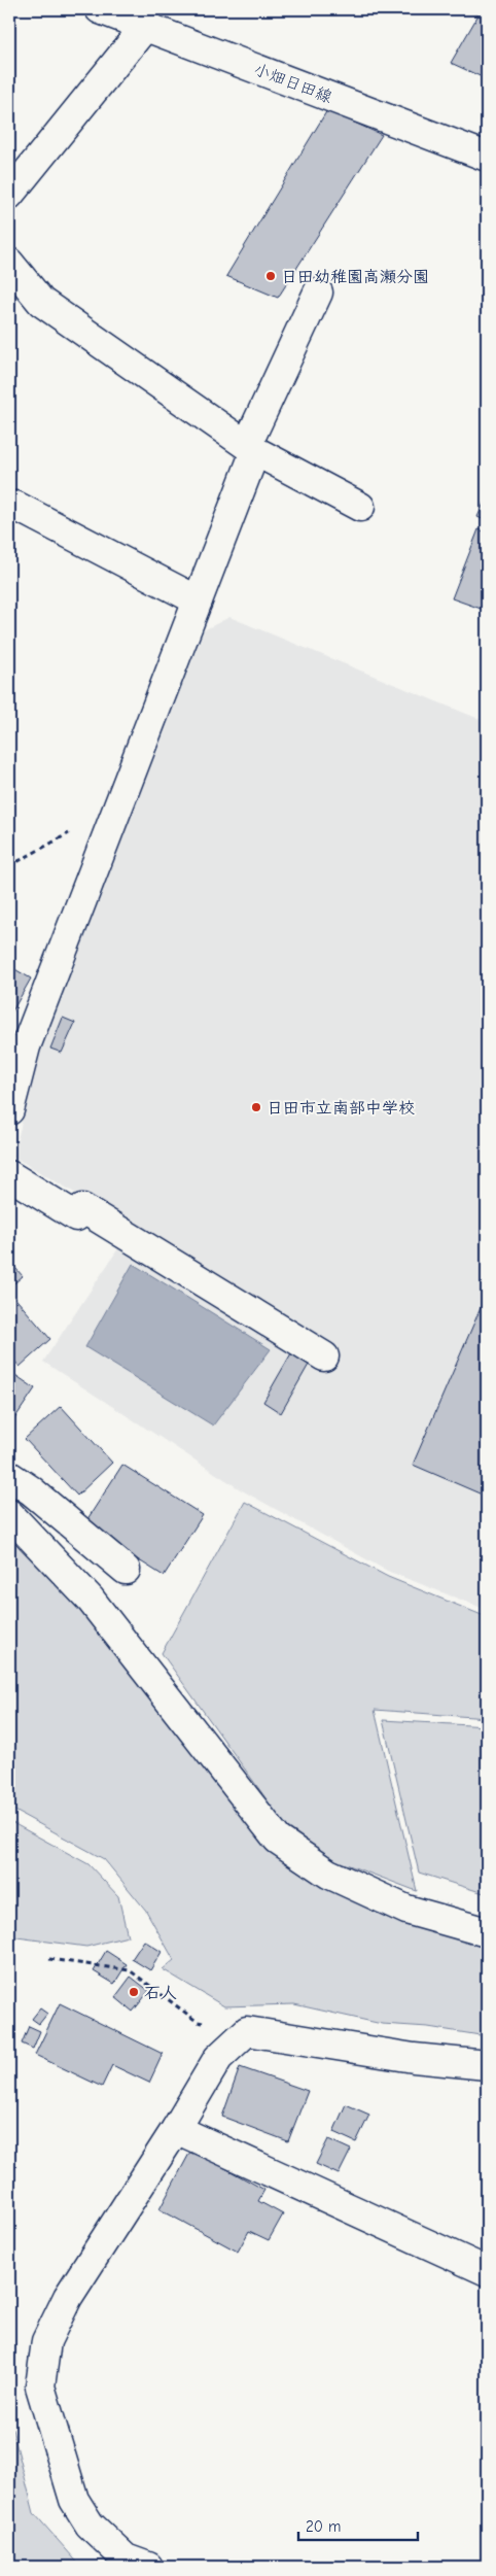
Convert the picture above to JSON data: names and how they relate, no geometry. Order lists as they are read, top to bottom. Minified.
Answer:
{"streets":{"street":["小畑日田線"]},"places":["日田幼稚園高瀬分園","日田市立南部中学校","石人"],"scale_bar":"20 m"}
